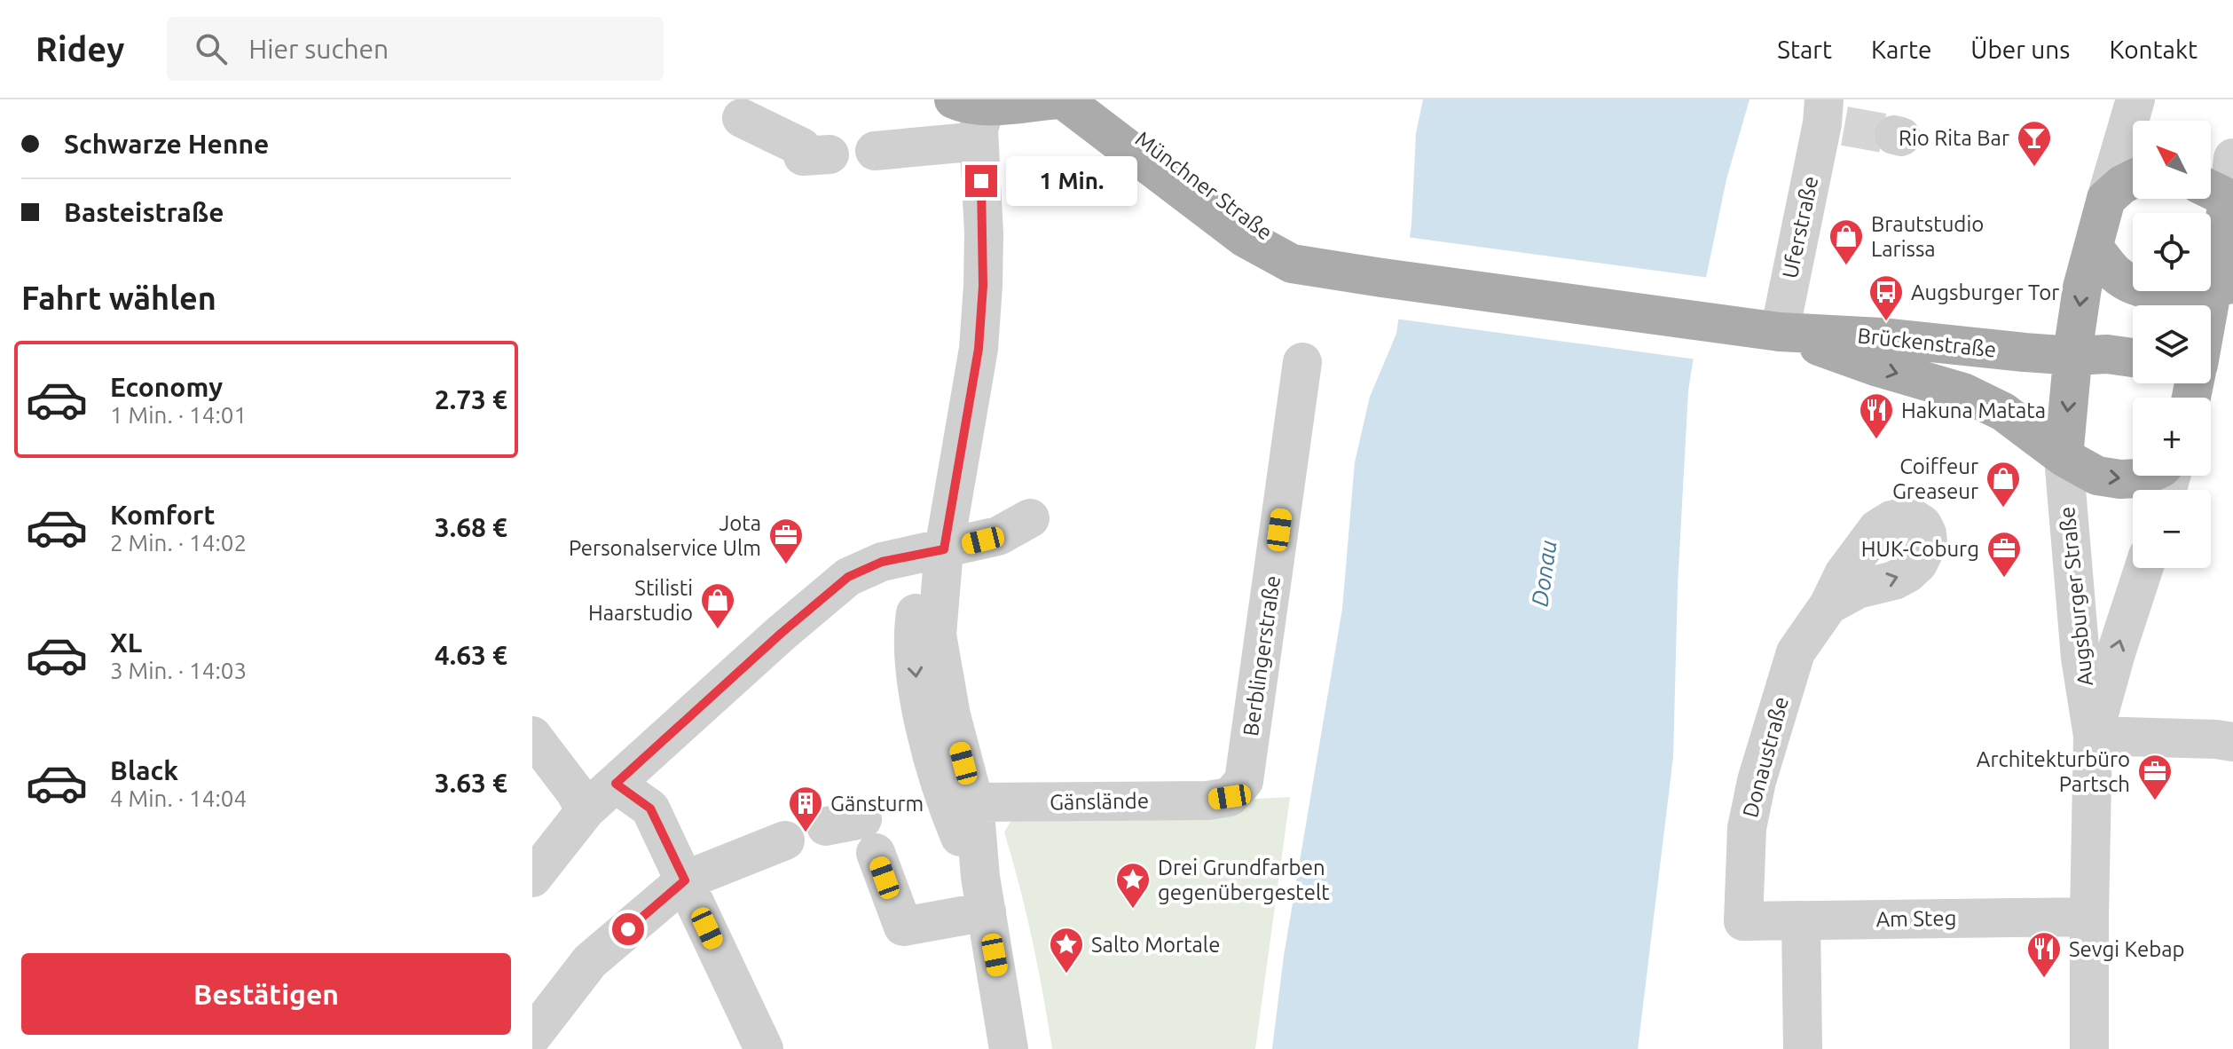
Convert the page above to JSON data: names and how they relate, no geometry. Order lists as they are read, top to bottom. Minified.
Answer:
{"streets":{"main road":["Münchner Straße","Brückenstraße"],"street":["Uferstraße","Augsburger Straße","Berblingerstraße","Donaustraße","Gänslände","Am Steg"]},"crossings":[["Münchner Straße","Brückenstraße"],["Uferstraße","Brückenstraße"],["Brückenstraße","Augsburger Straße"],["Augsburger Straße","Am Steg"],["Berblingerstraße","Gänslände"],["Donaustraße","Am Steg"]],"water":["Donau"],"places":{"bar":["Rio Rita Bar"],"shop":["Brautstudio Larissa","Coiffeur Greaseur","Stilisti Haarstudio"],"bus stop":["Augsburger Tor"],"restaurant":["Hakuna Matata","Sevgi Kebap"],"office":["Jota Personalservice Ulm","HUK-Coburg","Architekturbüro Partsch"],"building":["Gänsturm"],"place":["Drei Grundfarben gegenübergestelt","Salto Mortale"]},"north":"top left","page":{"header":"Ridey","search":"Hier suchen","nav":["Start","Karte","Über uns","Kontakt"],"banner":["Schwarze Henne","Basteistraße"],"map_buttons":["+","−"],"bubble":"1 Min.","heading":"Fahrt wählen","list":[{"name":"Economy","note":"1 Min. · 14:01","value":"2.73 €"},{"name":"Komfort","note":"2 Min. · 14:02","value":"3.68 €"},{"name":"XL","note":"3 Min. · 14:03","value":"4.63 €"},{"name":"Black","note":"4 Min. · 14:04","value":"3.63 €"}],"buttons":"Bestätigen"}}
